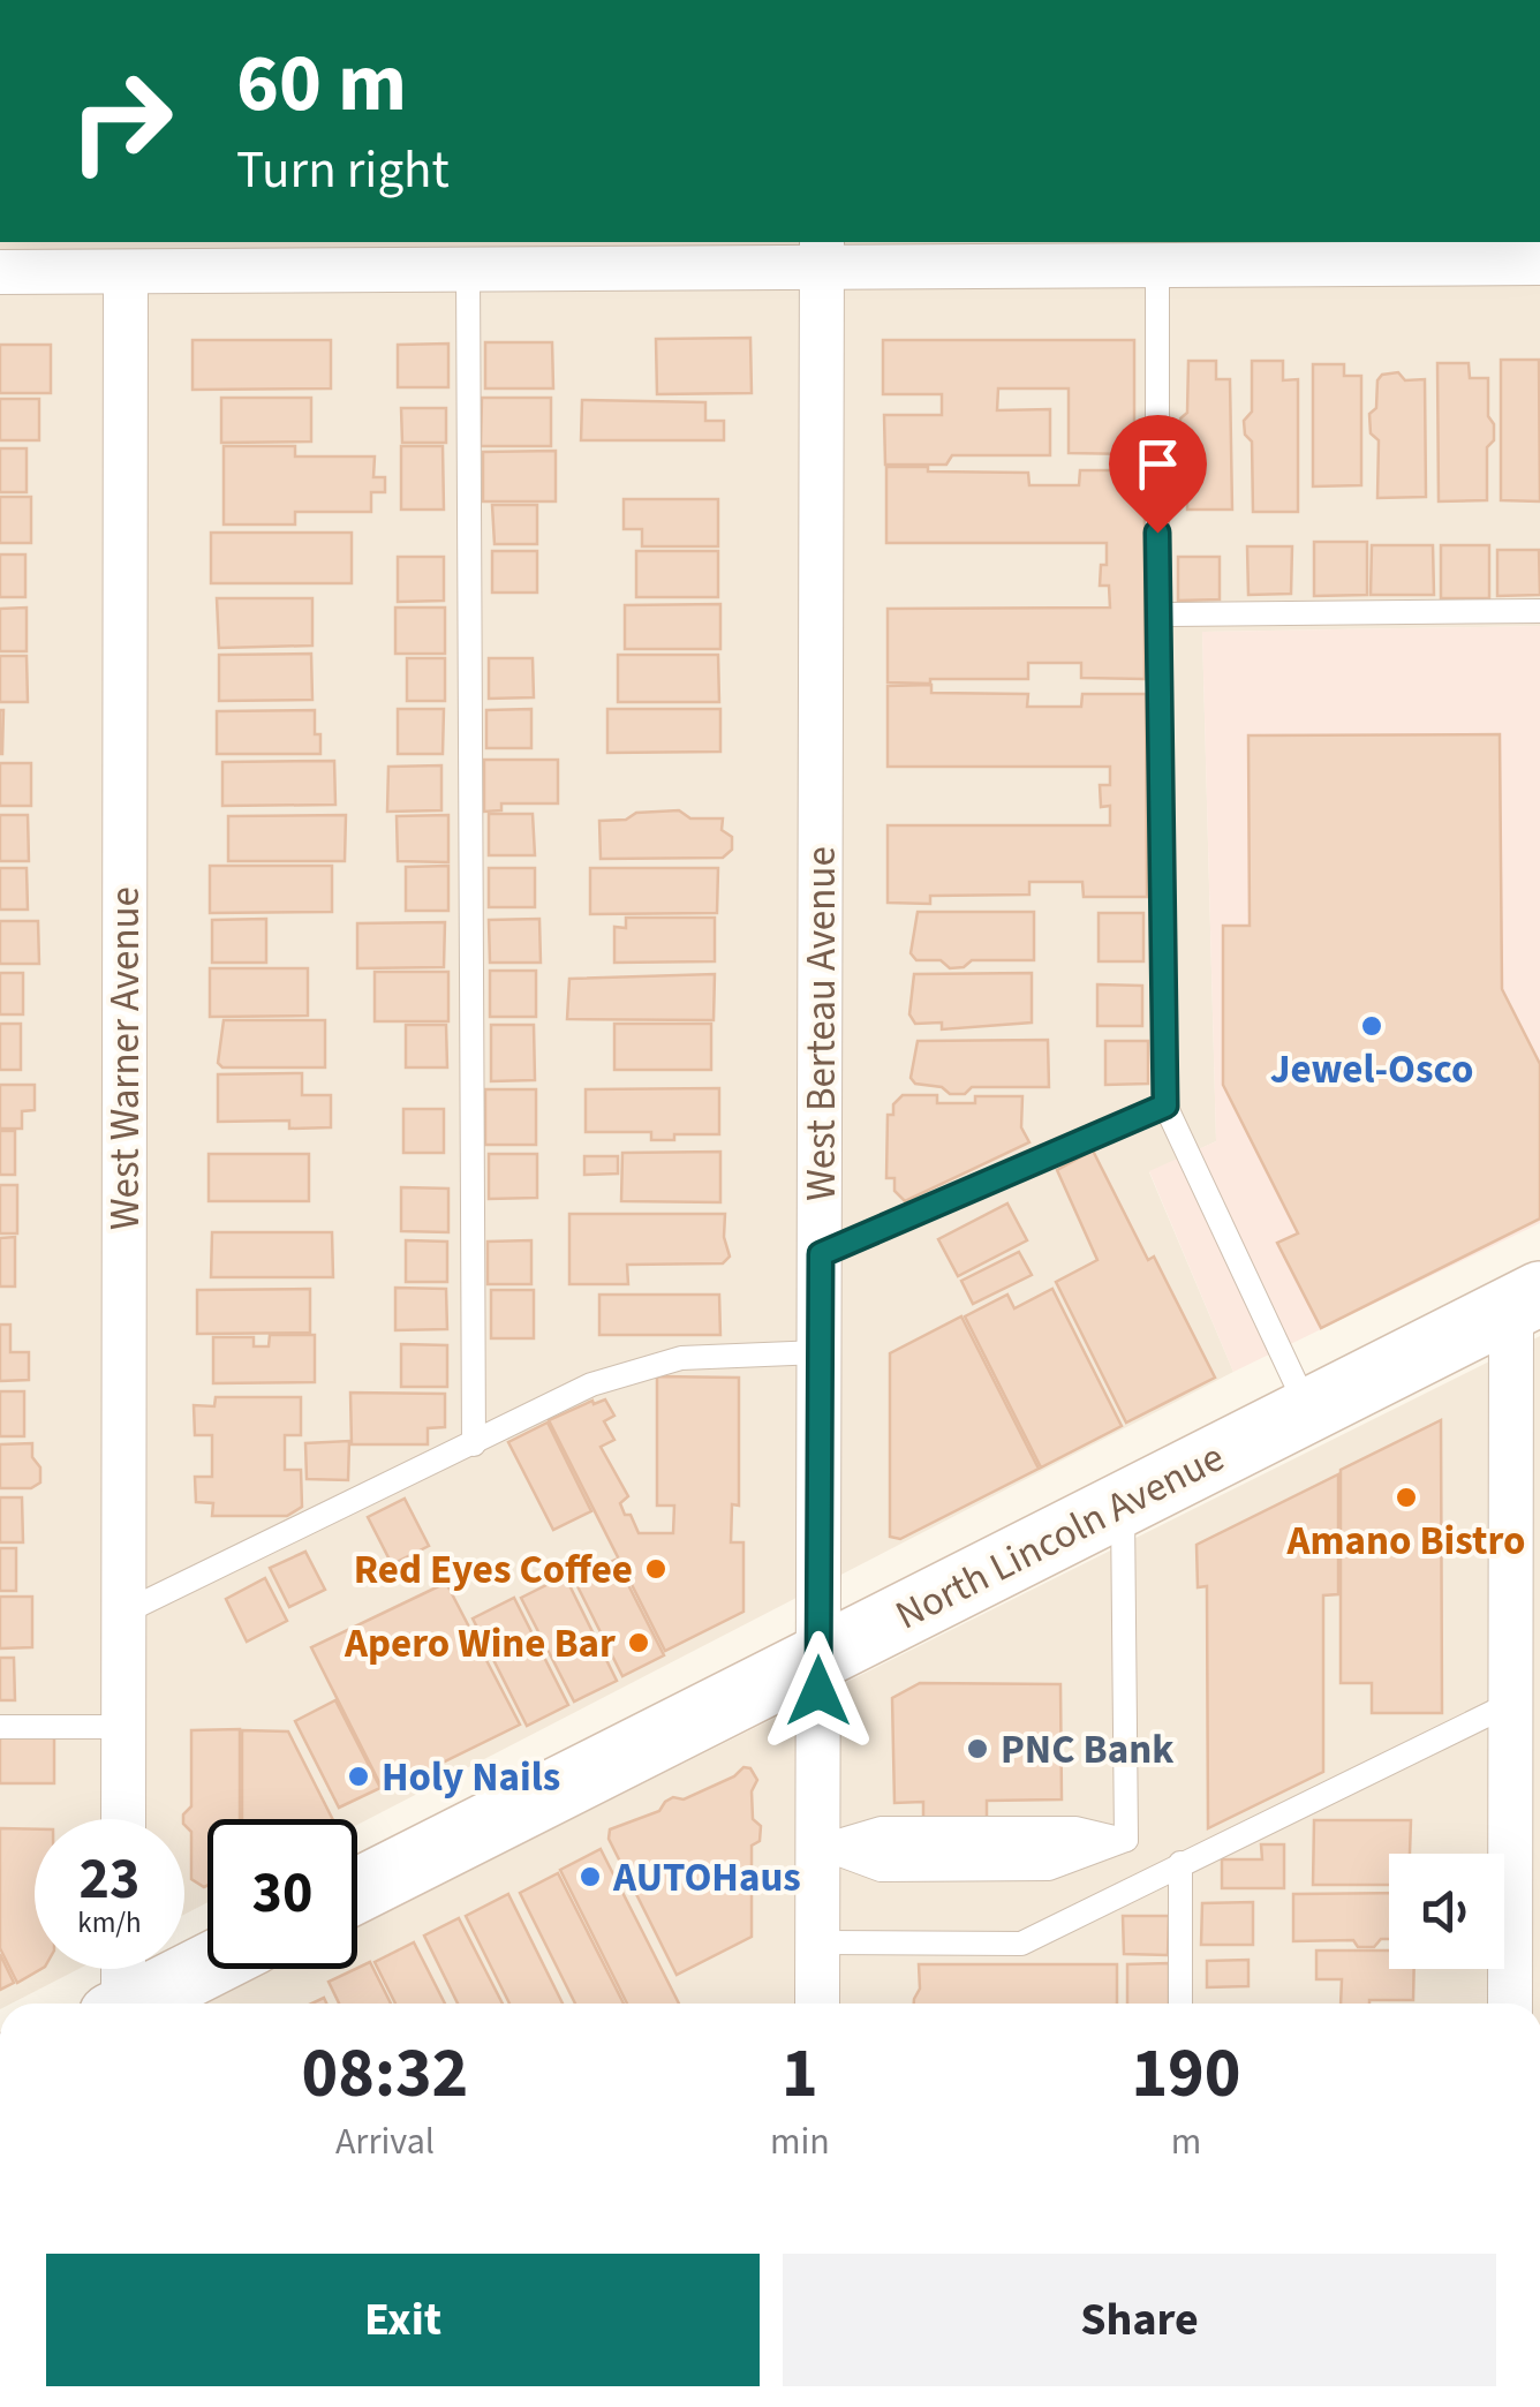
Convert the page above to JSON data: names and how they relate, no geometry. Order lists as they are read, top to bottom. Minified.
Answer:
{"streets":{"main road":["North Lincoln Avenue"],"street":["West Berteau Avenue","West Warner Avenue"]},"crossings":[["West Berteau Avenue","North Lincoln Avenue"]],"places":["Jewel-Osco","Amano Bistro","Red Eyes Coffee","Apero Wine Bar","PNC Bank","Holy Nails","AUTOHaus"],"page":{"turn":["60 m","Turn right"],"speed":"23 km/h","limit":"30","eta":["08:32","Arrival","1","min","190","m"],"buttons":["Exit","Share"]}}
